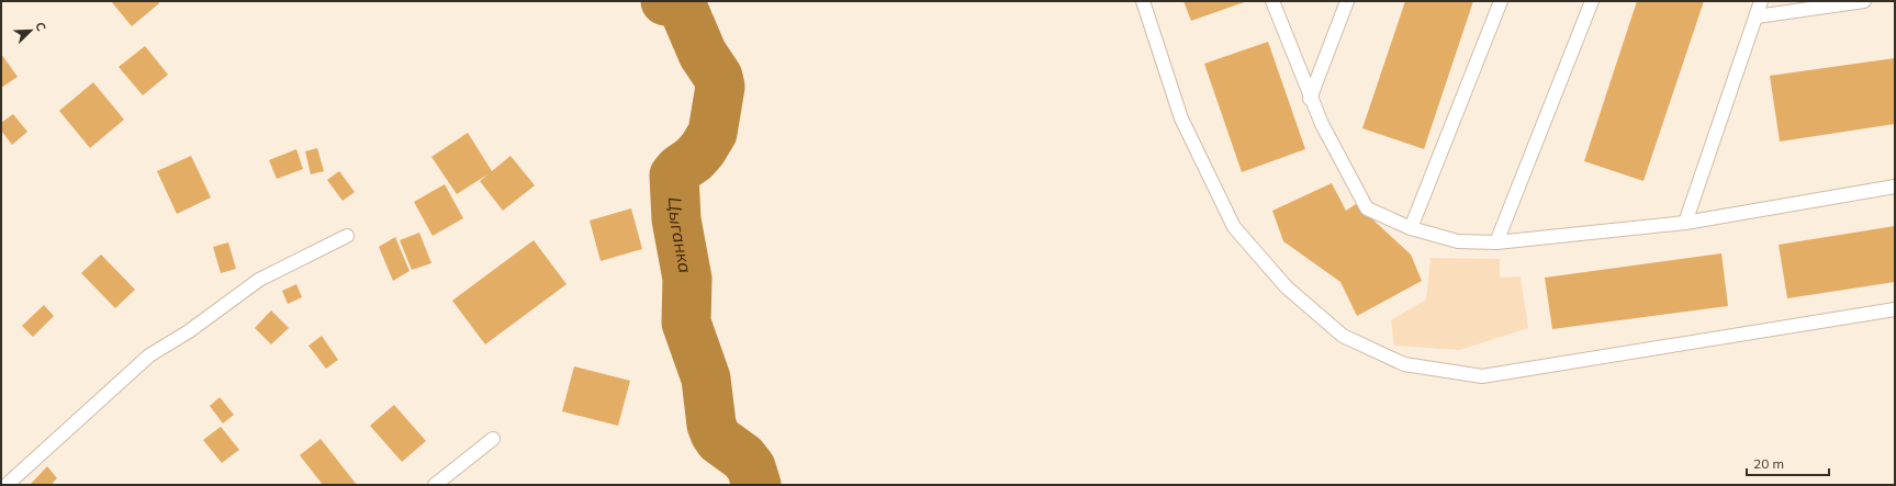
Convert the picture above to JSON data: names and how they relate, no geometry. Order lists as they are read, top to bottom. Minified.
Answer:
{"water":["Цыганка"],"scale_bar":"20 m","north":"top right"}
